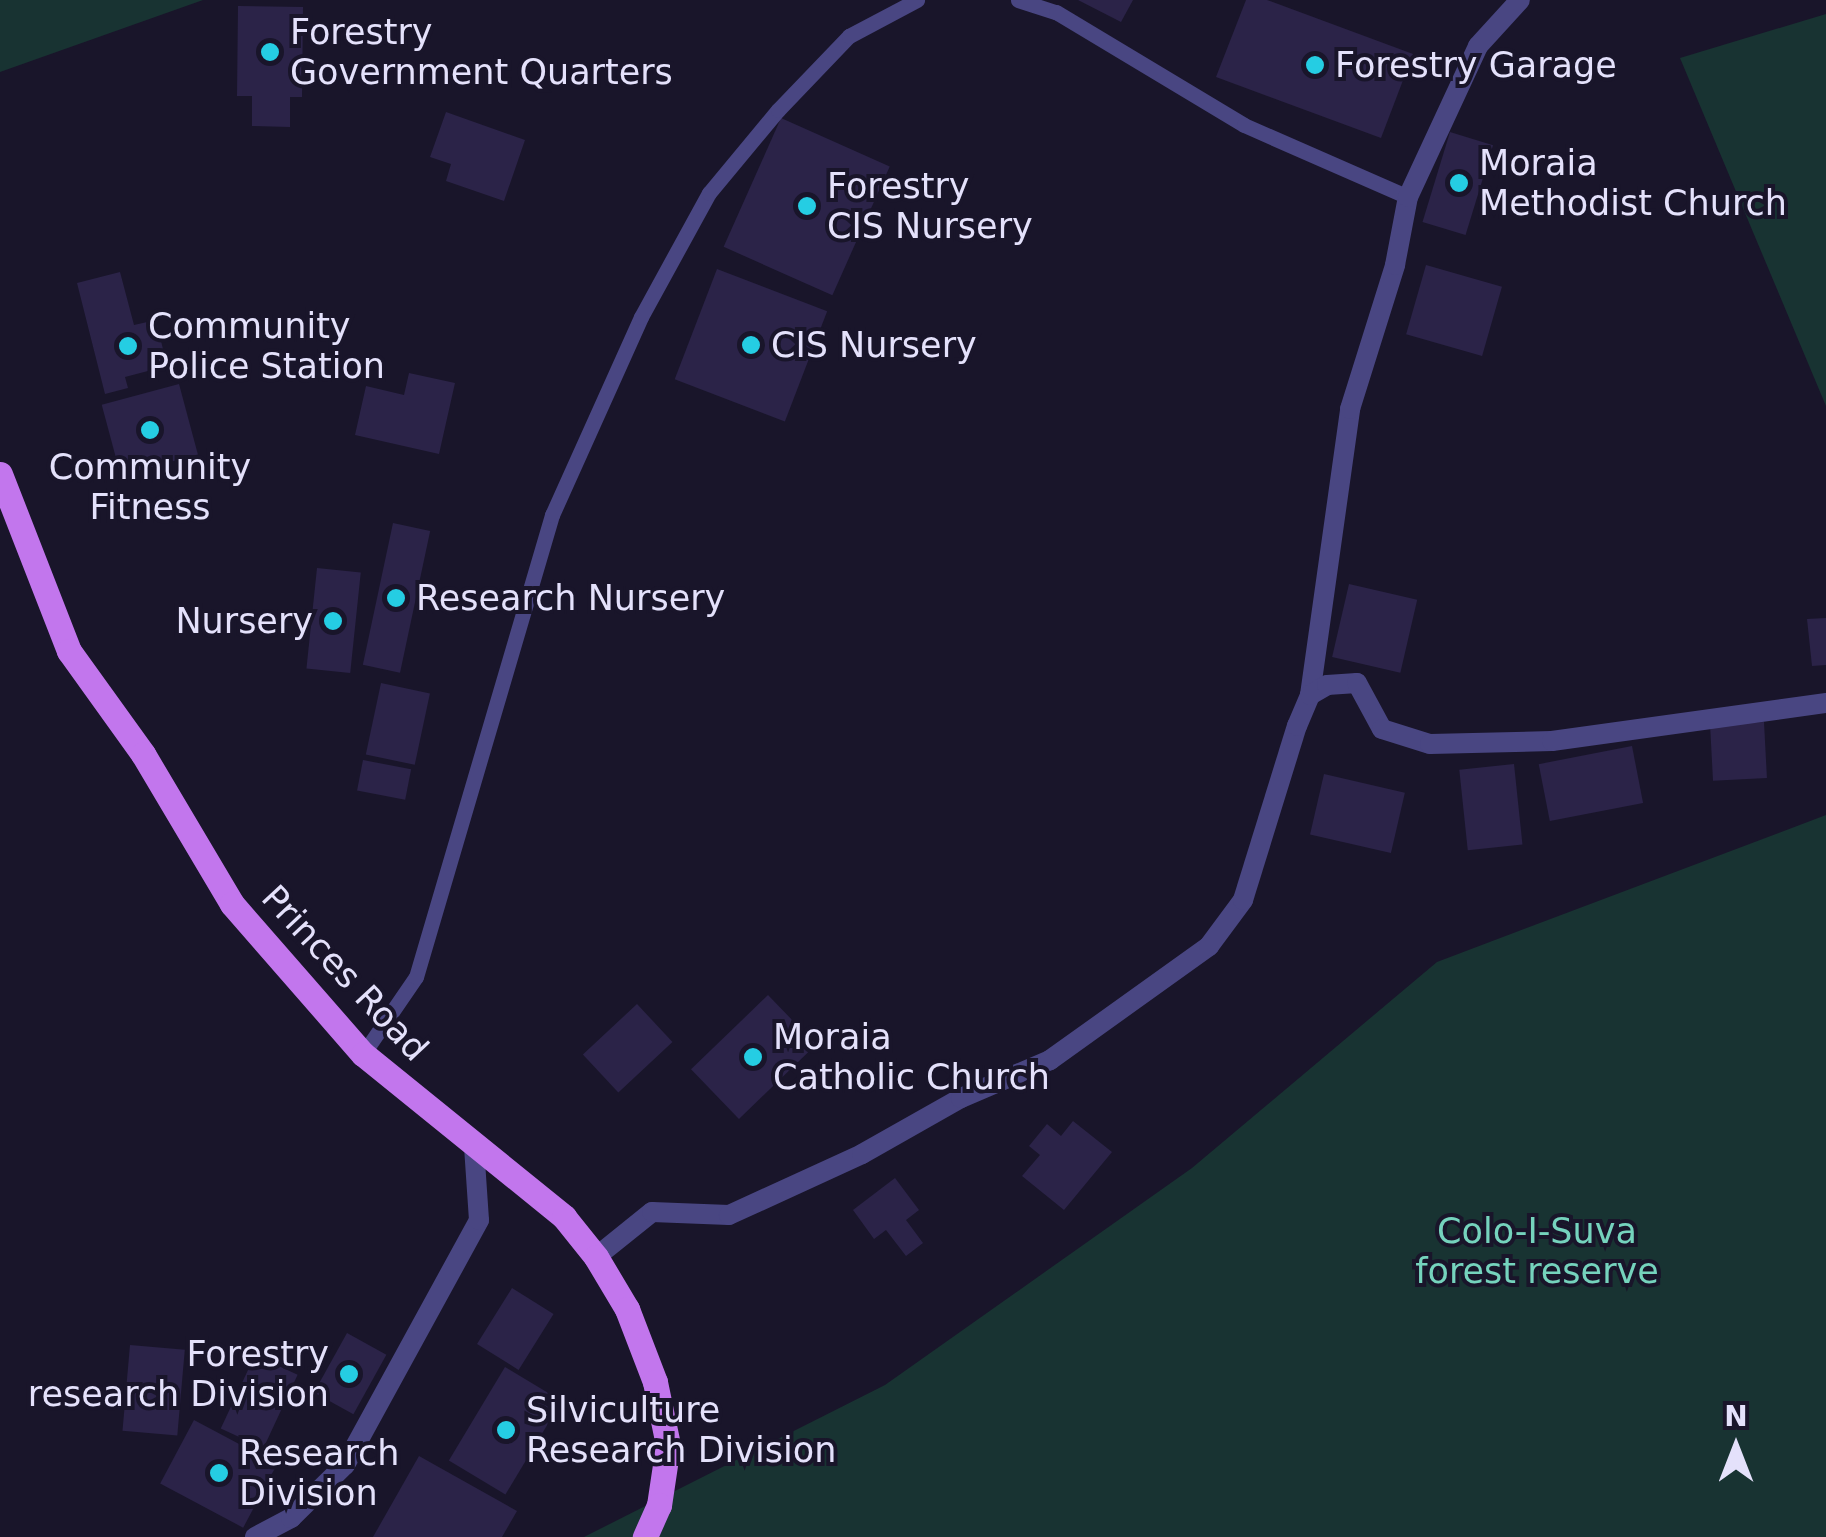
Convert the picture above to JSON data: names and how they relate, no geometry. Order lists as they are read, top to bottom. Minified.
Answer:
{"streets":{"main road":["Princes Road"]},"parks":["Colo-I-Suva forest reserve"],"places":["Forestry Government Quarters","Forestry Garage","Moraia Methodist Church","Forestry CIS Nursery","CIS Nursery","Community Police Station","Community Fitness","Research Nursery","Nursery","Moraia Catholic Church","Forestry research Division","Silviculture Research Division","Research Division"],"north":"top"}
